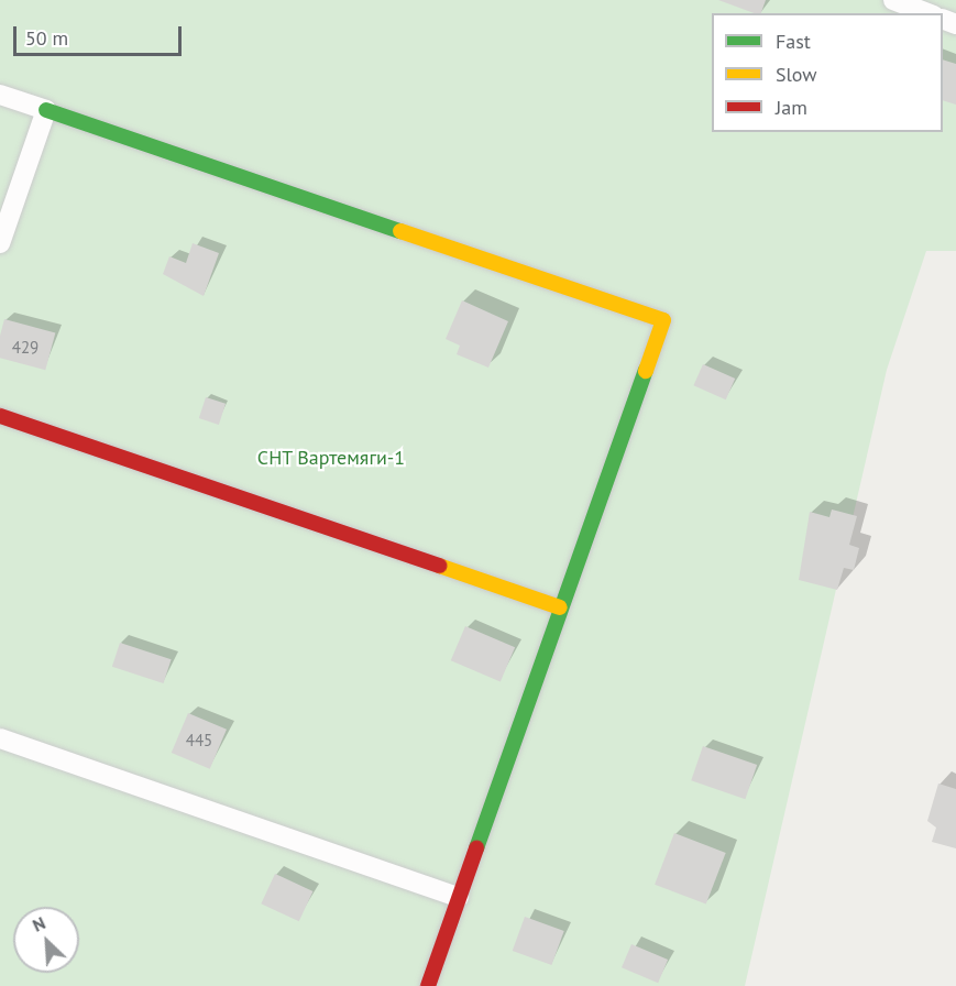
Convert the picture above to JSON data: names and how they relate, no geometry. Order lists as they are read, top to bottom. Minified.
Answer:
{"parks":["СНТ Вартемяги-1"],"house_numbers":["429","445"],"legend":["Fast","Slow","Jam"],"scale_bar":"50 m","north":"top left"}
